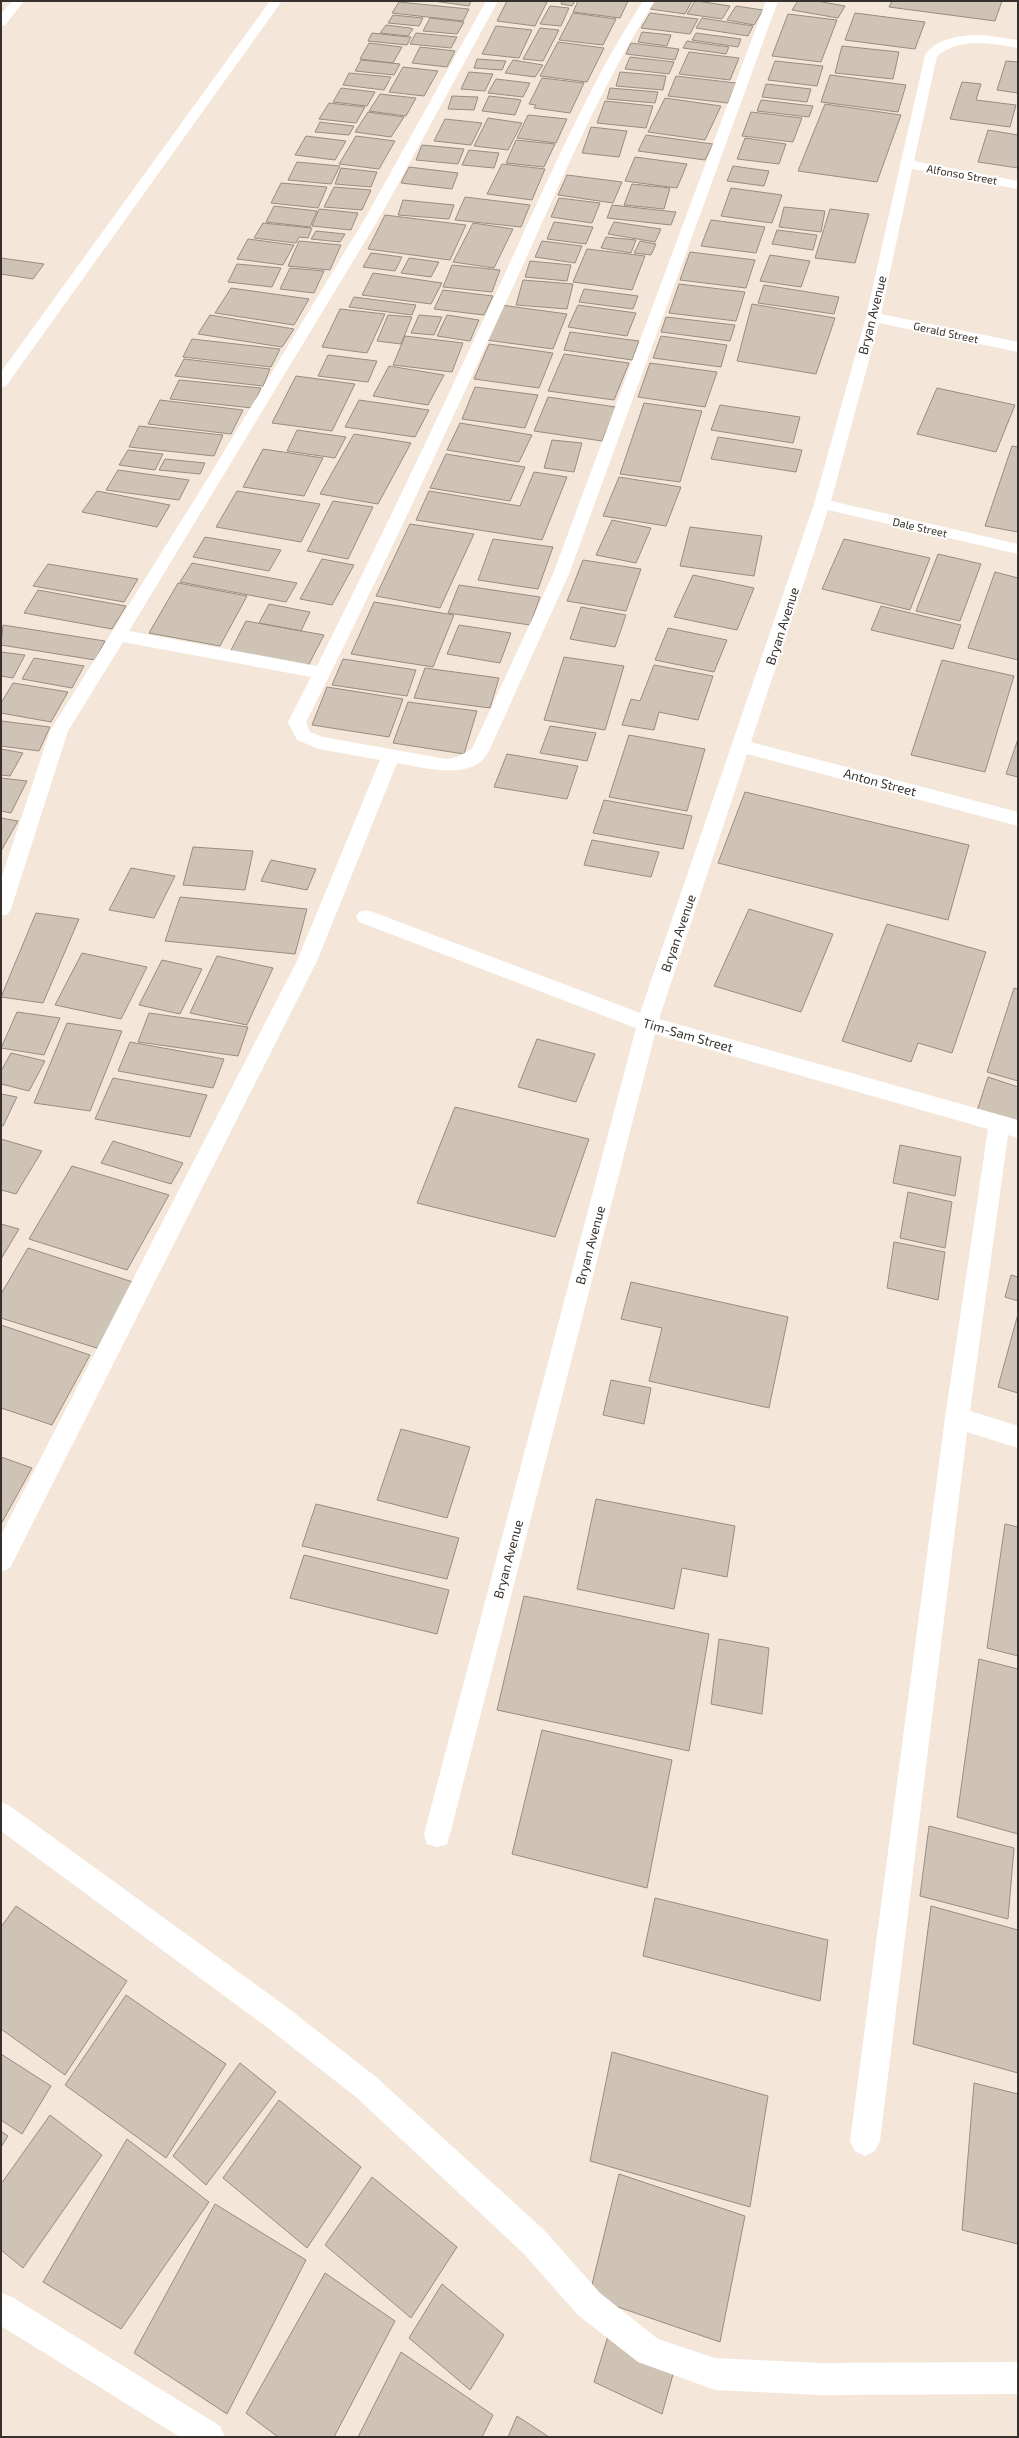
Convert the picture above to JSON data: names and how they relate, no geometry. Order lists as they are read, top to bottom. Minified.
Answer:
{"streets":{"street":["Alfonso Street","Bryan Avenue","Gerald Street","Dale Street","Anton Street","Tim-Sam Street"]},"crossings":[["Alfonso Street","Bryan Avenue"],["Bryan Avenue","Gerald Street"],["Bryan Avenue","Dale Street"],["Bryan Avenue","Anton Street"],["Bryan Avenue","Tim-Sam Street"]]}
